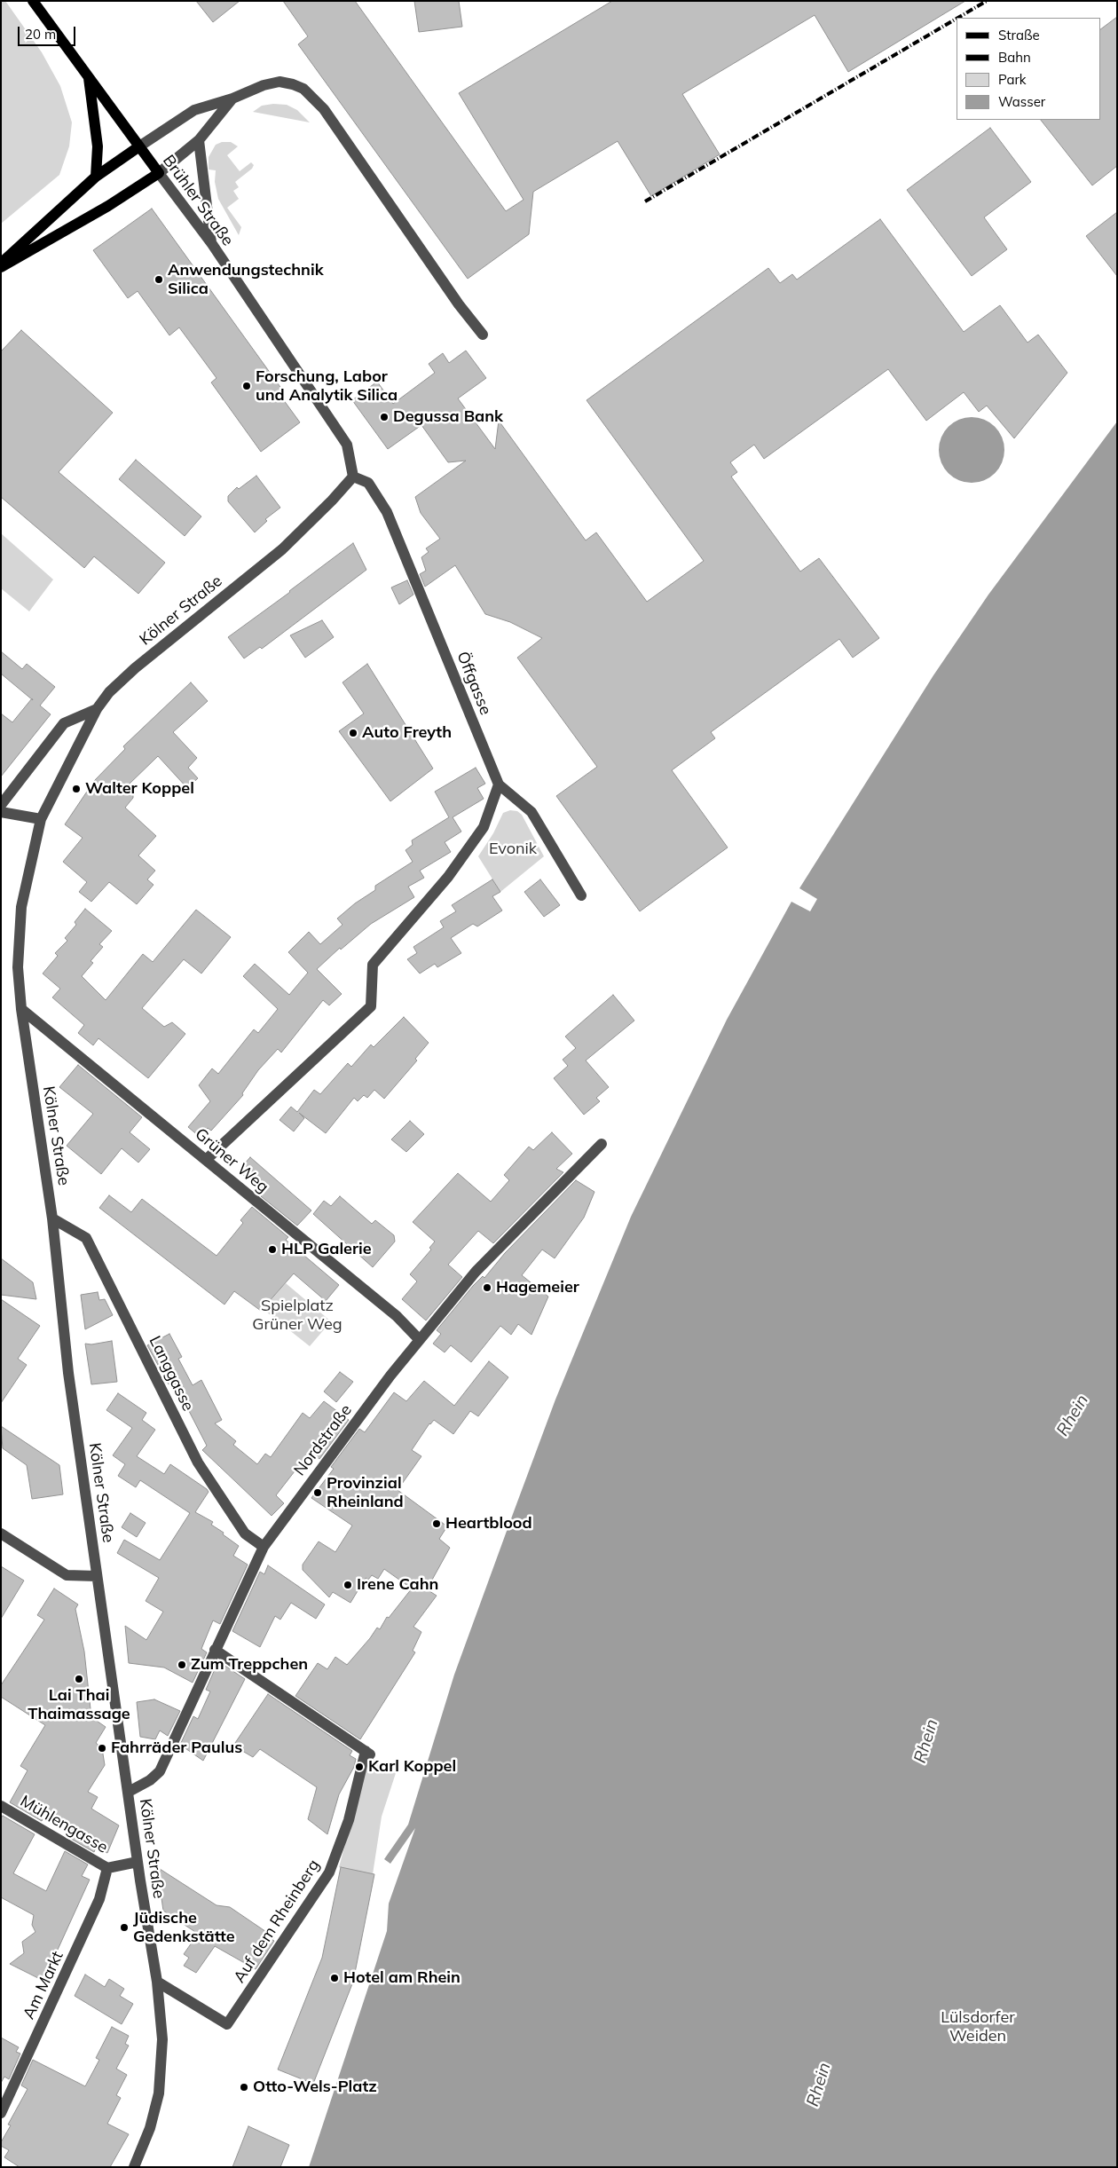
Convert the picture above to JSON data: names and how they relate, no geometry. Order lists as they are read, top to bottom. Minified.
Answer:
{"streets":{"main road":["Brühler Straße"],"street":["Kölner Straße","Öffgasse","Grüner Weg","Langgasse","Nordstraße","Mühlengasse","Auf dem Rheinberg","Am Markt"]},"crossings":[["Brühler Straße","Kölner Straße"],["Brühler Straße","Öffgasse"],["Kölner Straße","Öffgasse"],["Kölner Straße","Grüner Weg"],["Kölner Straße","Langgasse"],["Kölner Straße","Nordstraße"],["Kölner Straße","Mühlengasse"],["Kölner Straße","Auf dem Rheinberg"],["Grüner Weg","Nordstraße"],["Langgasse","Nordstraße"],["Nordstraße","Auf dem Rheinberg"],["Mühlengasse","Am Markt"]],"water":["Rhein"],"parks":["Evonik","Spielplatz Grüner Weg","Lülsdorfer Weiden"],"places":["Anwendungstechnik Silica","Forschung, Labor und Analytik Silica","Degussa Bank","Auto Freyth","Walter Koppel","HLP Galerie","Hagemeier","Provinzial Rheinland","Heartblood","Irene Cahn","Zum Treppchen","Lai Thai Thaimassage","Fahrräder Paulus","Karl Koppel","Jüdische Gedenkstätte","Hotel am Rhein","Otto-Wels-Platz"],"legend":["Straße","Bahn","Park","Wasser"],"scale_bar":"20 m"}
